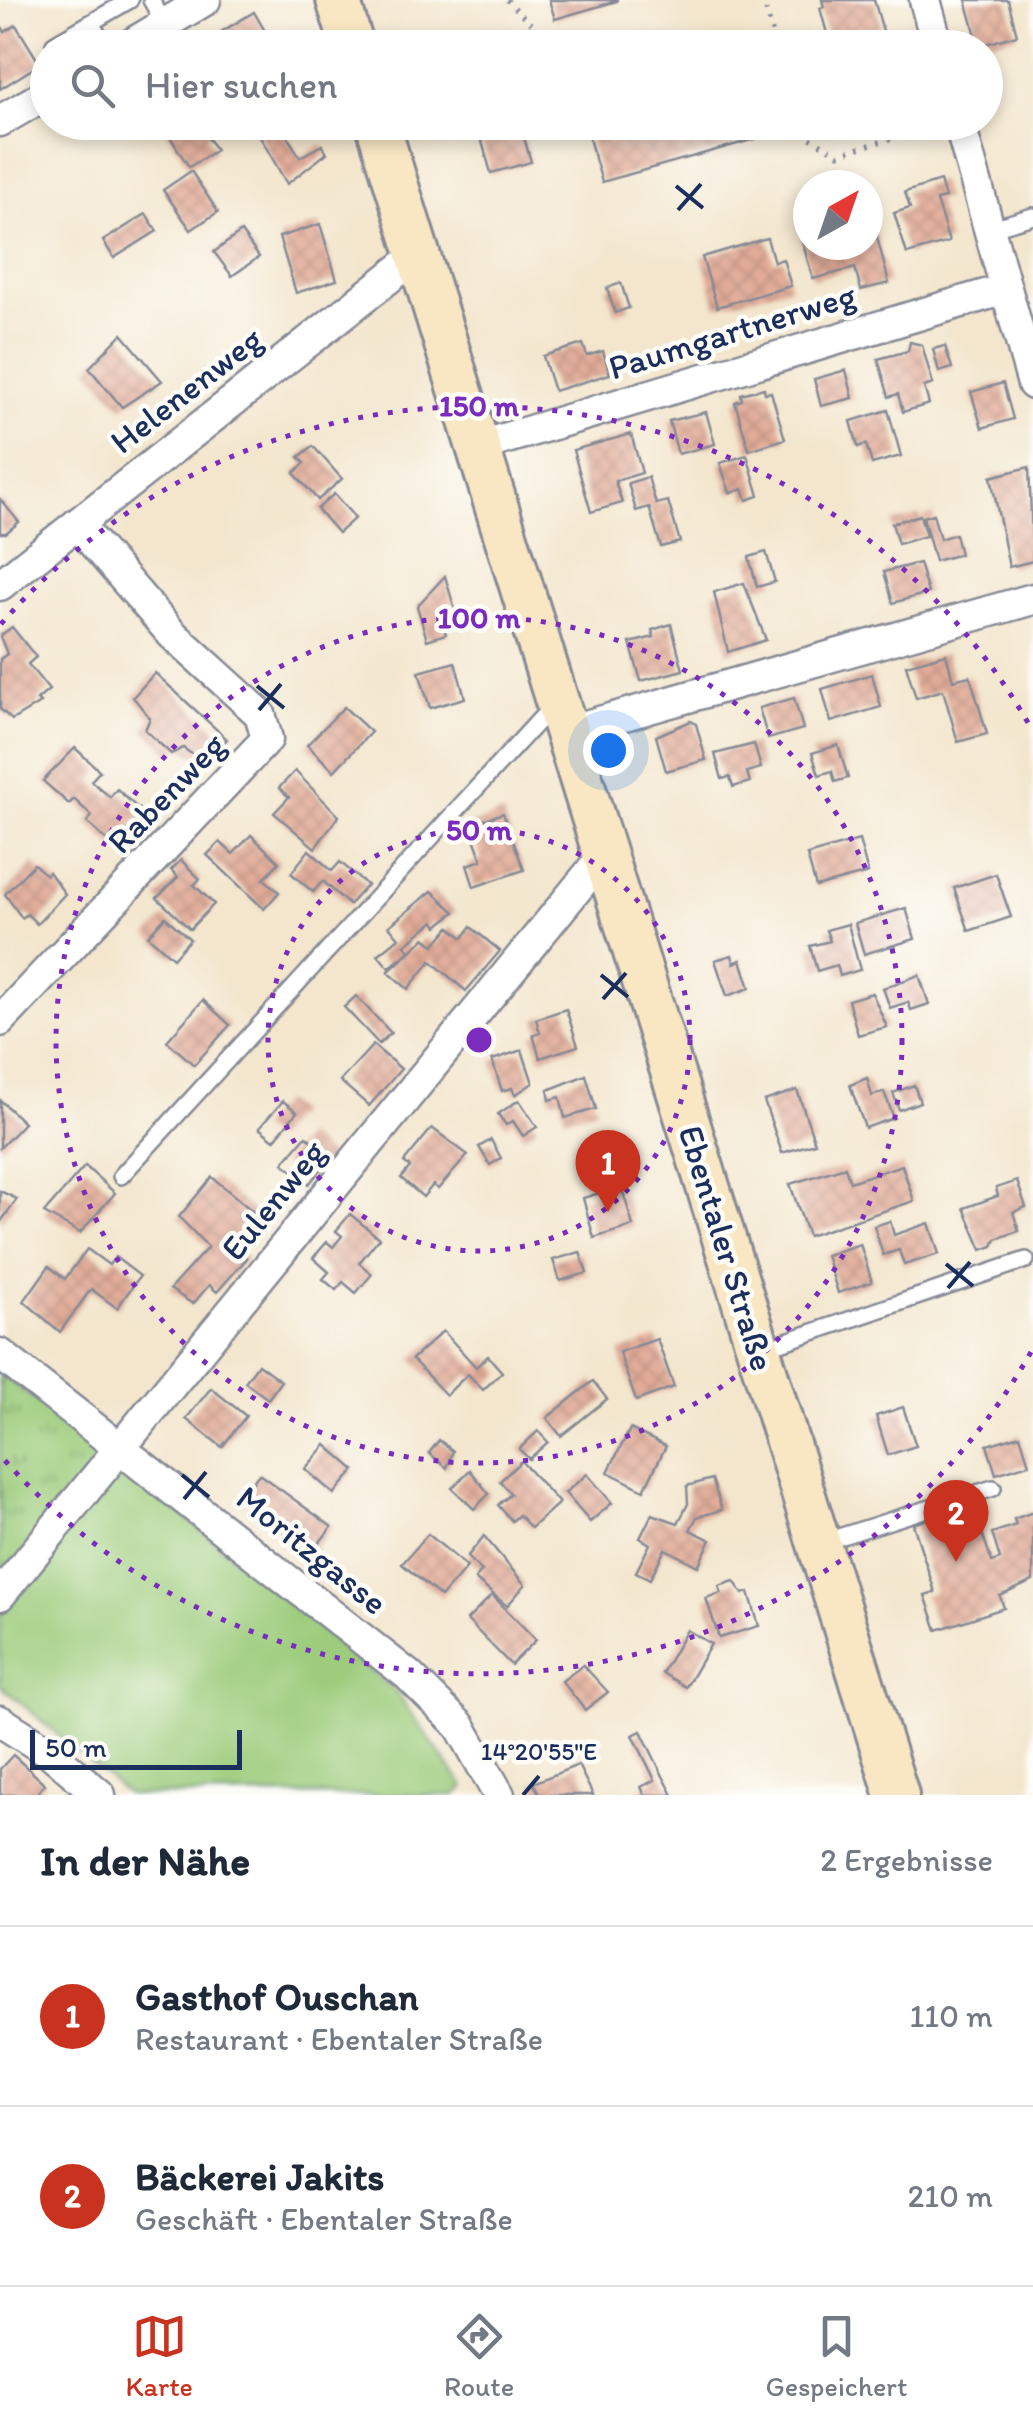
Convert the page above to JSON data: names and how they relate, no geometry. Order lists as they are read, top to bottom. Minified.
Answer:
{"streets":{"main road":["Ebentaler Straße"],"street":["Paumgartnerweg","Helenenweg","Rabenweg","Eulenweg","Moritzgasse"]},"crossings":[["Paumgartnerweg","Ebentaler Straße"],["Helenenweg","Rabenweg"],["Helenenweg","Ebentaler Straße"],["Eulenweg","Ebentaler Straße"],["Eulenweg","Moritzgasse"]],"scale_bar":"50 m","north":"top right","page":{"search":"Hier suchen","pins":["1","2"],"scale":"50 m","heading":["In der Nähe","2 Ergebnisse"],"list":[{"mark":"1","name":"Gasthof Ouschan","note":"Restaurant · Ebentaler Straße","value":"110 m"},{"mark":"2","name":"Bäckerei Jakits","note":"Geschäft · Ebentaler Straße","value":"210 m"}],"nav":["Karte","Route","Gespeichert"]},"coordinates":["14°20'55\"E"],"rings":["150 m","100 m","50 m"]}
